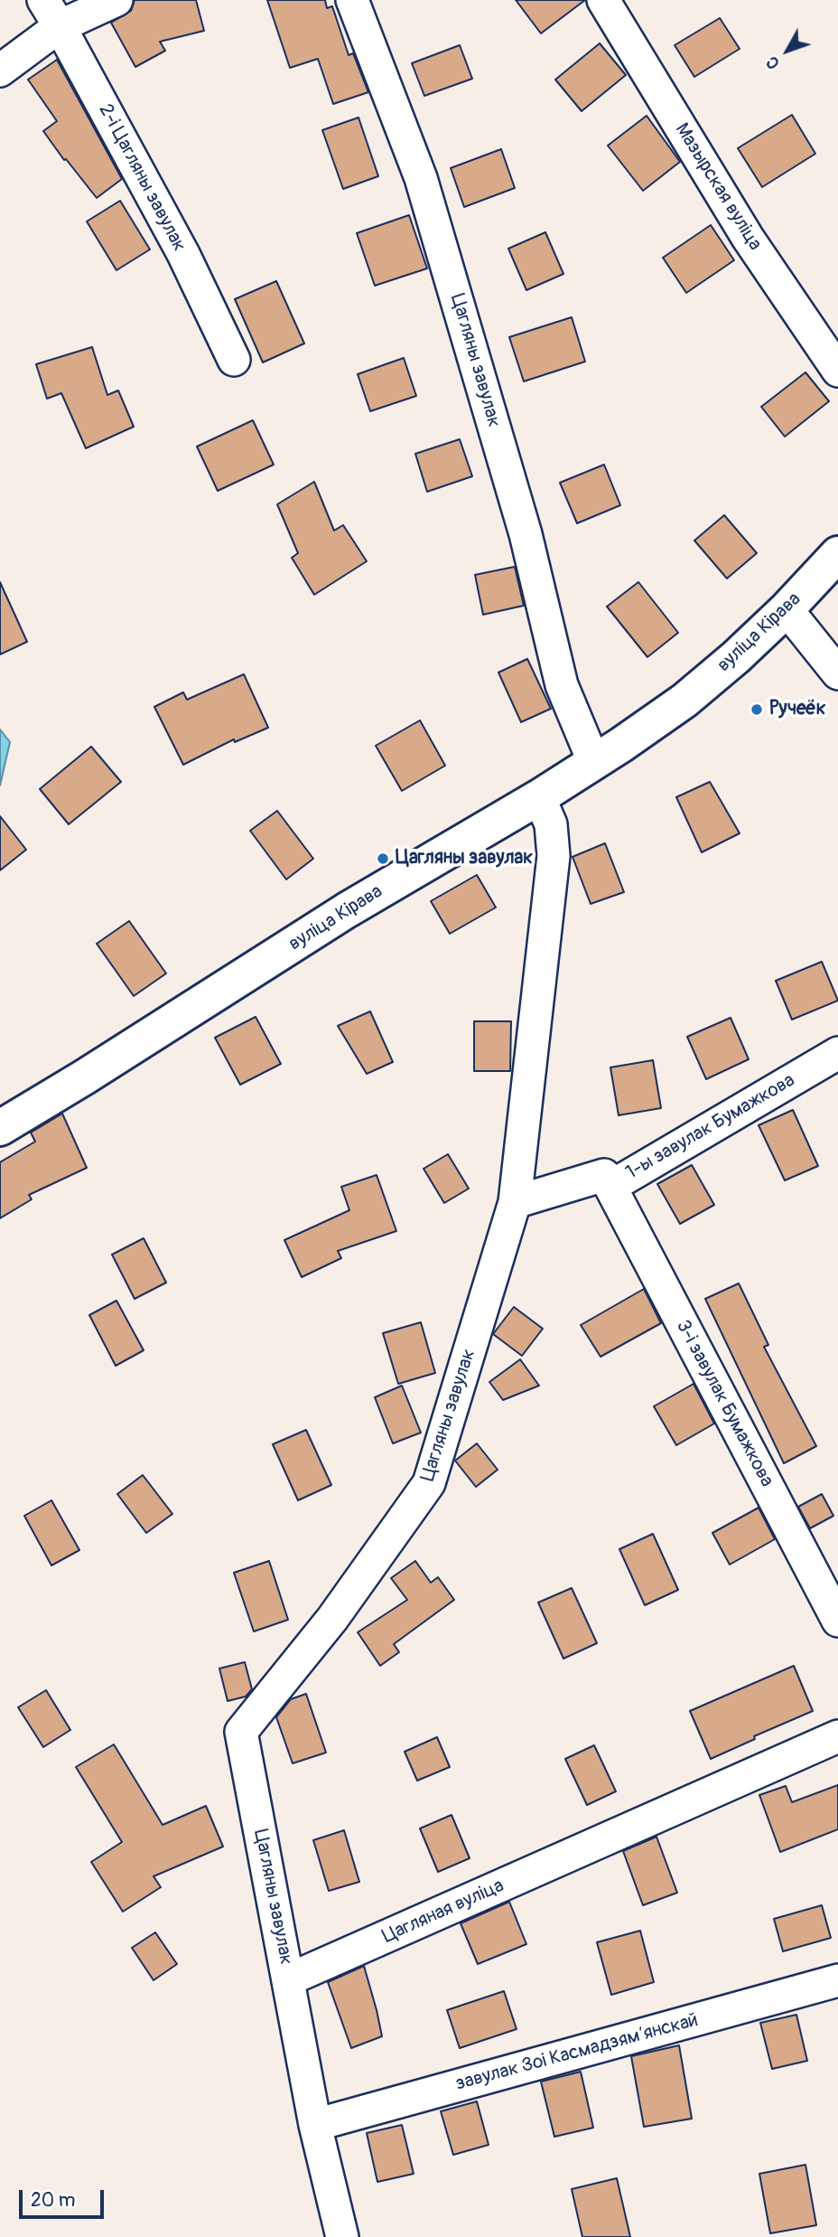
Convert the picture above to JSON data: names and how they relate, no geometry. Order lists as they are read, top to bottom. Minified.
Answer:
{"streets":{"main road":["вуліца Кірава"],"street":["2-і Цагляны завулак","Мазырская вуліца","Цагляны завулак","1-ы завулак Бумажкова","3-і завулак Бумажкова","Цагляная вуліца","завулак Зоі Касмадзямʼянскай"]},"crossings":[["Цагляны завулак","вуліца Кірава"],["Цагляны завулак","1-ы завулак Бумажкова"],["Цагляны завулак","Цагляная вуліца"],["1-ы завулак Бумажкова","3-і завулак Бумажкова"]],"places":["Ручеёк","Цагляны завулак"],"scale_bar":"20 m","north":"bottom left"}
